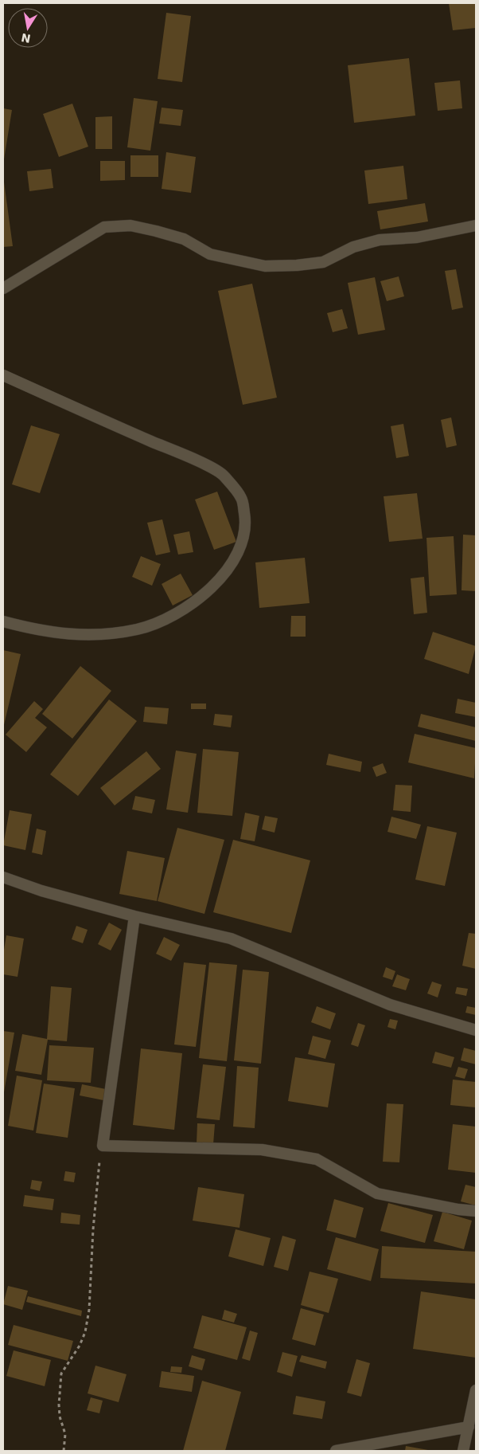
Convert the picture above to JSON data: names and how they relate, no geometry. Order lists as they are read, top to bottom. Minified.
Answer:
{"north":"bottom"}
